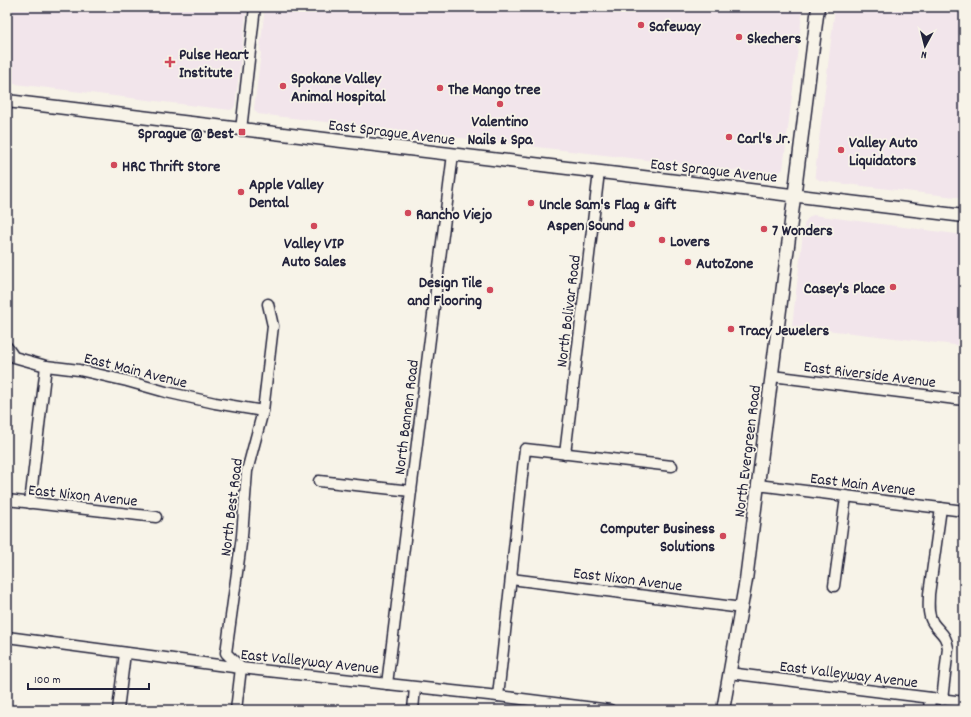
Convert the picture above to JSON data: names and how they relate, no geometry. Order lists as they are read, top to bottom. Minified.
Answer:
{"streets":{"main road":["East Sprague Avenue","North Evergreen Road"],"street":["North Bolivar Road","East Main Avenue","East Riverside Avenue","North Bannen Road","East Nixon Avenue","North Best Road","East Valleyway Avenue"]},"crossings":[["East Sprague Avenue","North Bolivar Road"],["East Sprague Avenue","North Bannen Road"],["East Sprague Avenue","North Evergreen Road"],["East Main Avenue","North Evergreen Road"],["East Main Avenue","North Best Road"],["East Riverside Avenue","North Evergreen Road"],["North Bannen Road","East Valleyway Avenue"],["North Evergreen Road","East Nixon Avenue"],["North Evergreen Road","East Valleyway Avenue"],["North Best Road","East Valleyway Avenue"]],"places":{"other":["Safeway","Skechers","Spokane Valley Animal Hospital","The Mango tree","Valentino Nails & Spa","Carl's Jr.","Valley Auto Liquidators","HRC Thrift Store","Apple Valley Dental","Uncle Sam's Flag & Gift","Rancho Viejo","Aspen Sound","Valley VIP Auto Sales","7 Wonders","Lovers","AutoZone","Casey's Place","Design Tile and Flooring","Tracy Jewelers","Computer Business Solutions"],"health":["Pulse Heart Institute"],"transit":["Sprague @ Best"]},"scale_bar":"100 m","north":"bottom"}
